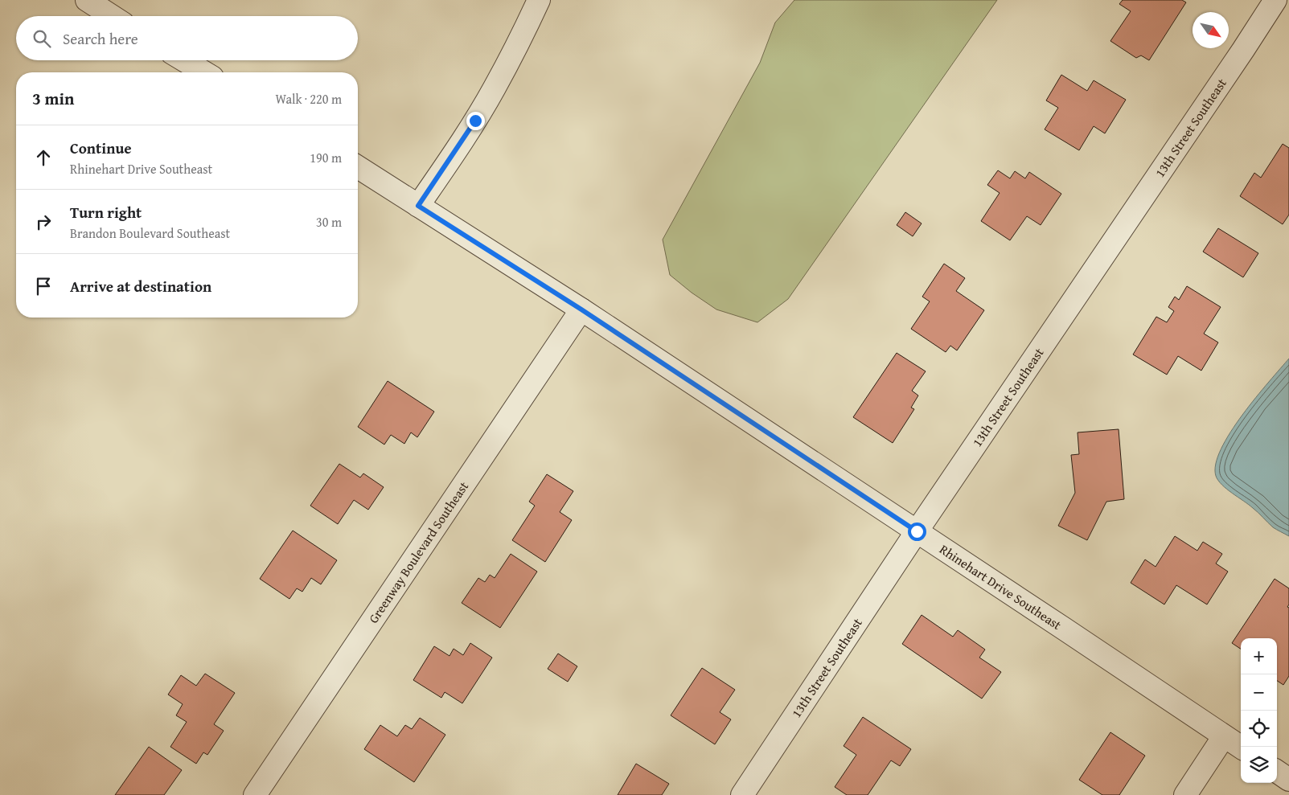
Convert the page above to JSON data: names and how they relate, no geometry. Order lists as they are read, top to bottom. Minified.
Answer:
{"streets":{"street":["13th Street Southeast","Greenway Boulevard Southeast","Rhinehart Drive Southeast"]},"crossings":[["13th Street Southeast","Rhinehart Drive Southeast"],["Greenway Boulevard Southeast","Rhinehart Drive Southeast"]],"north":"bottom right","page":{"search":"Search here","heading":["3 min","Walk · 220 m"],"list":[["Continue","Rhinehart Drive Southeast","190 m"],["Turn right","Brandon Boulevard Southeast","30 m"],"Arrive at destination"],"map_buttons":["+","−"]}}
